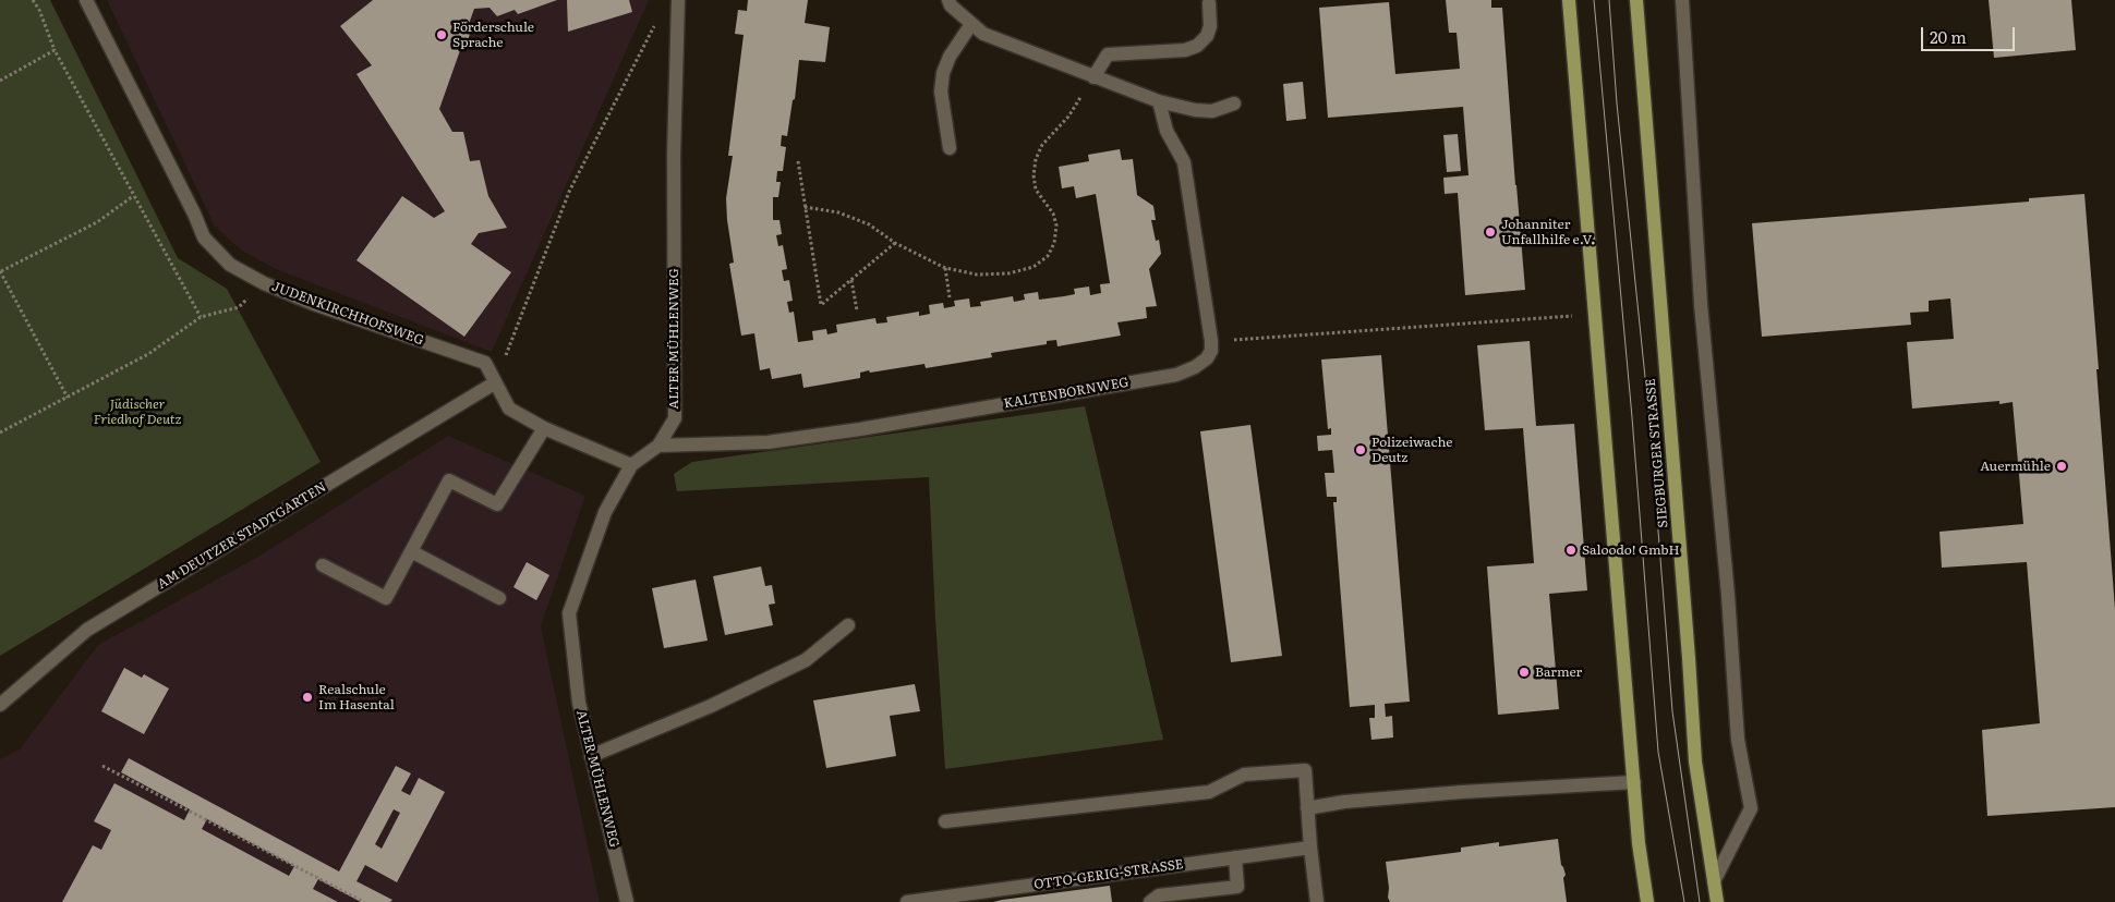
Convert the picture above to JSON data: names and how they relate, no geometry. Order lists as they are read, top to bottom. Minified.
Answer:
{"streets":{"main road":["SIEGBURGER STRASSE"],"street":["JUDENKIRCHHOFSWEG","ALTER MÜHLENWEG","KALTENBORNWEG","AM DEUTZER STADTGARTEN","OTTO-GERIG-STRASSE"]},"crossings":[["JUDENKIRCHHOFSWEG","ALTER MÜHLENWEG"],["JUDENKIRCHHOFSWEG","AM DEUTZER STADTGARTEN"],["ALTER MÜHLENWEG","KALTENBORNWEG"]],"parks":["Jüdischer Friedhof Deutz"],"places":["Förderschule Sprache","Johanniter Unfallhilfe e.V.","Polizeiwache Deutz","Auermühle","Saloodo! GmbH","Barmer","Realschule Im Hasental"],"scale_bar":"20 m"}
